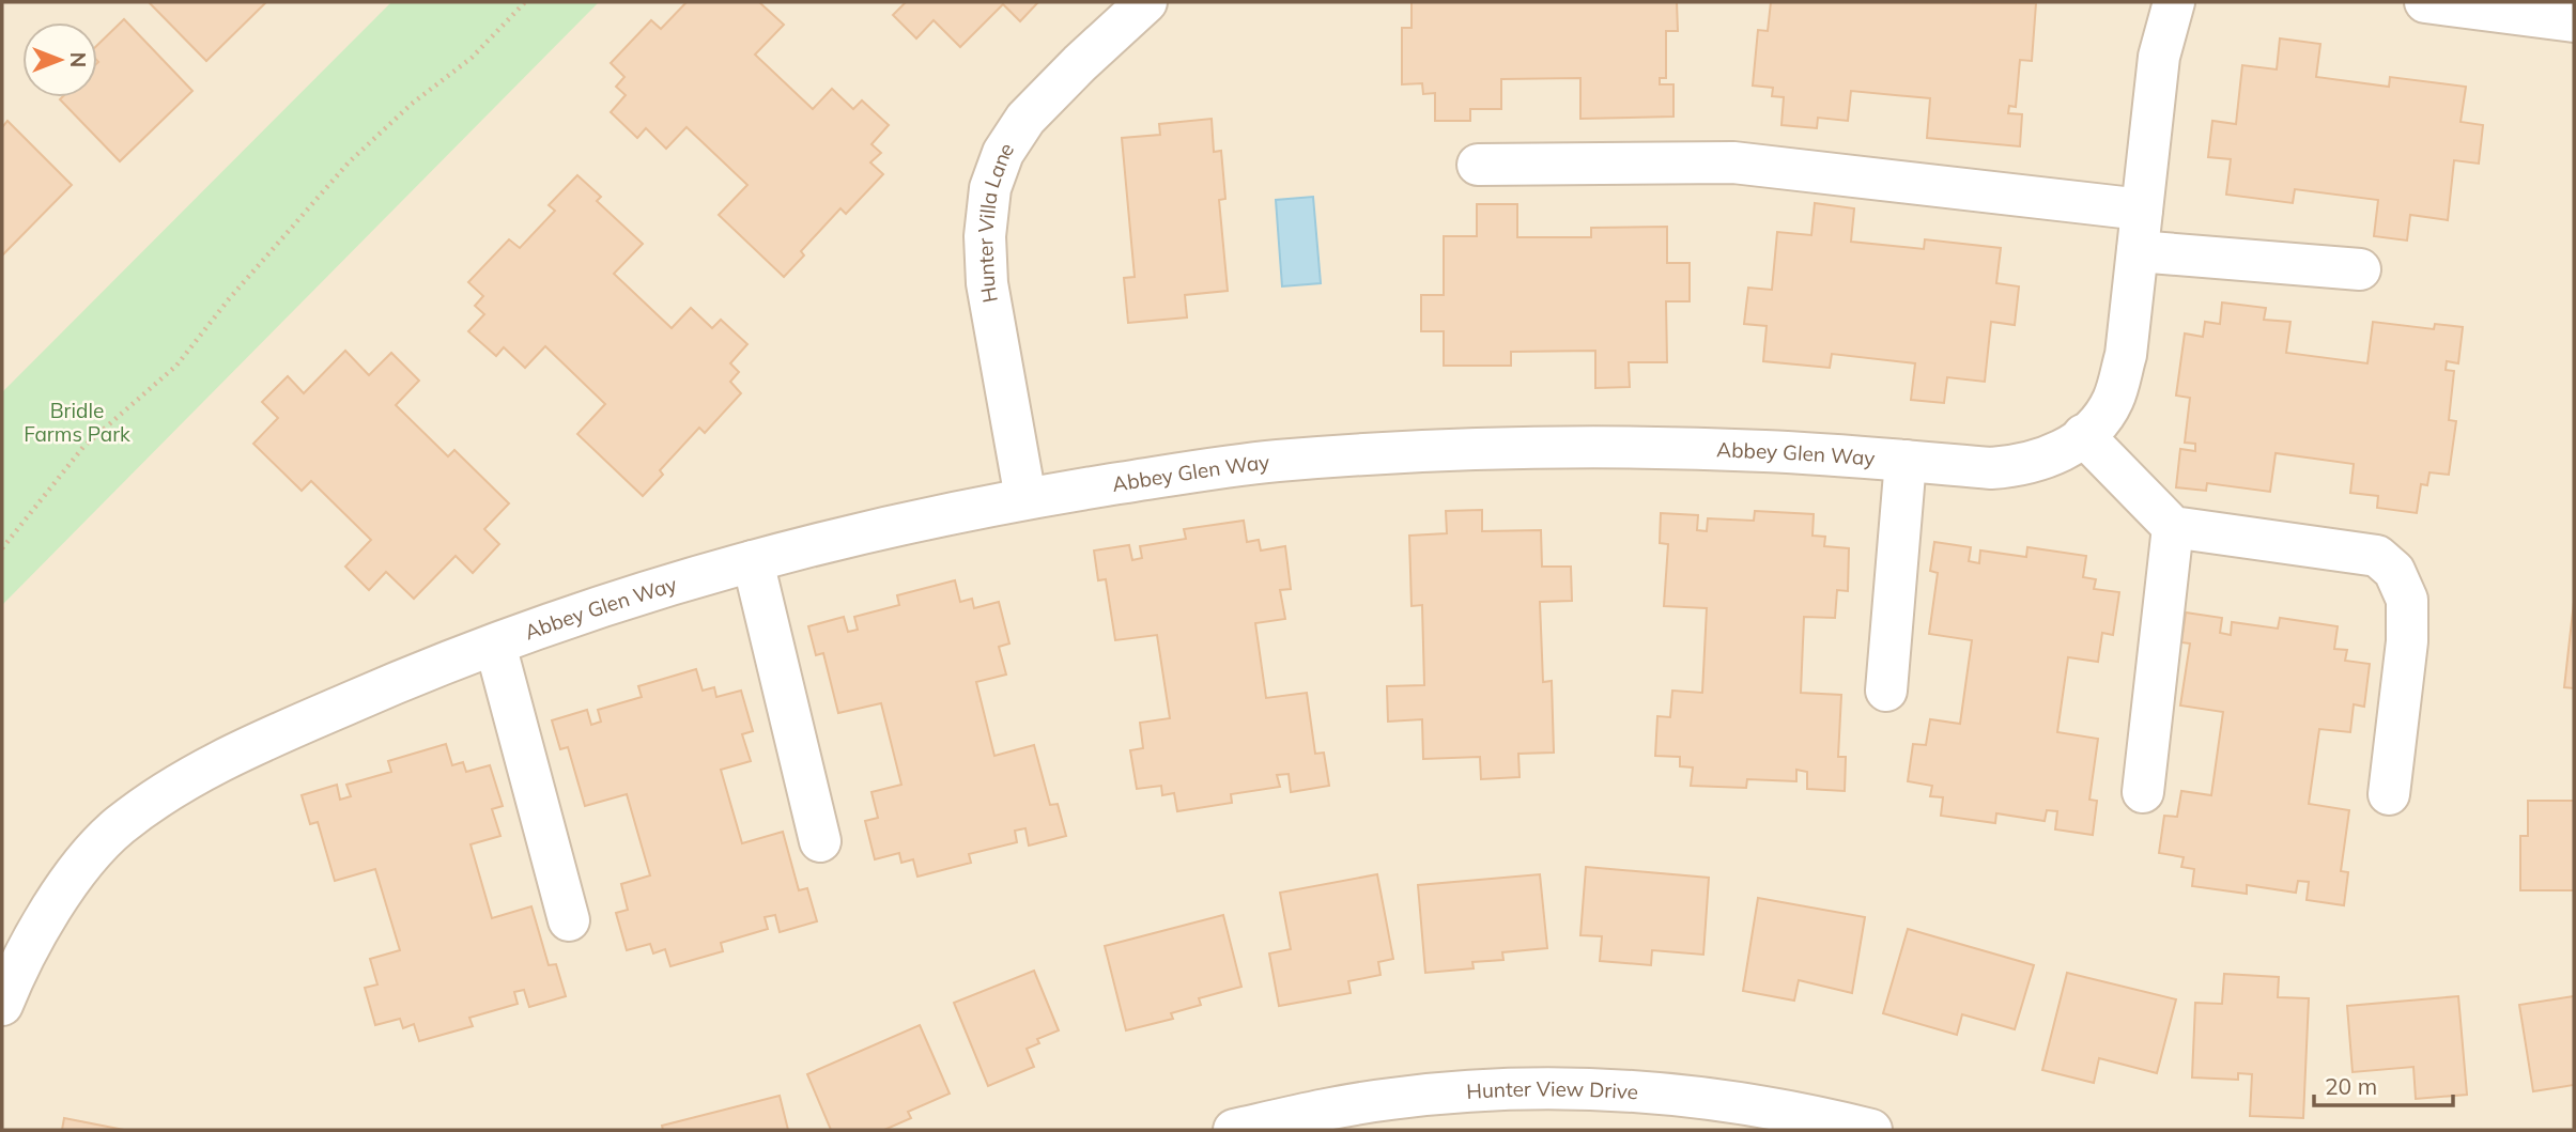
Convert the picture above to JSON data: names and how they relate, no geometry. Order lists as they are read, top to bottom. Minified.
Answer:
{"streets":{"street":["Hunter Villa Lane","Abbey Glen Way","Hunter View Drive"]},"crossings":[["Hunter Villa Lane","Abbey Glen Way"]],"parks":["Bridle Farms Park"],"scale_bar":"20 m","north":"right"}
